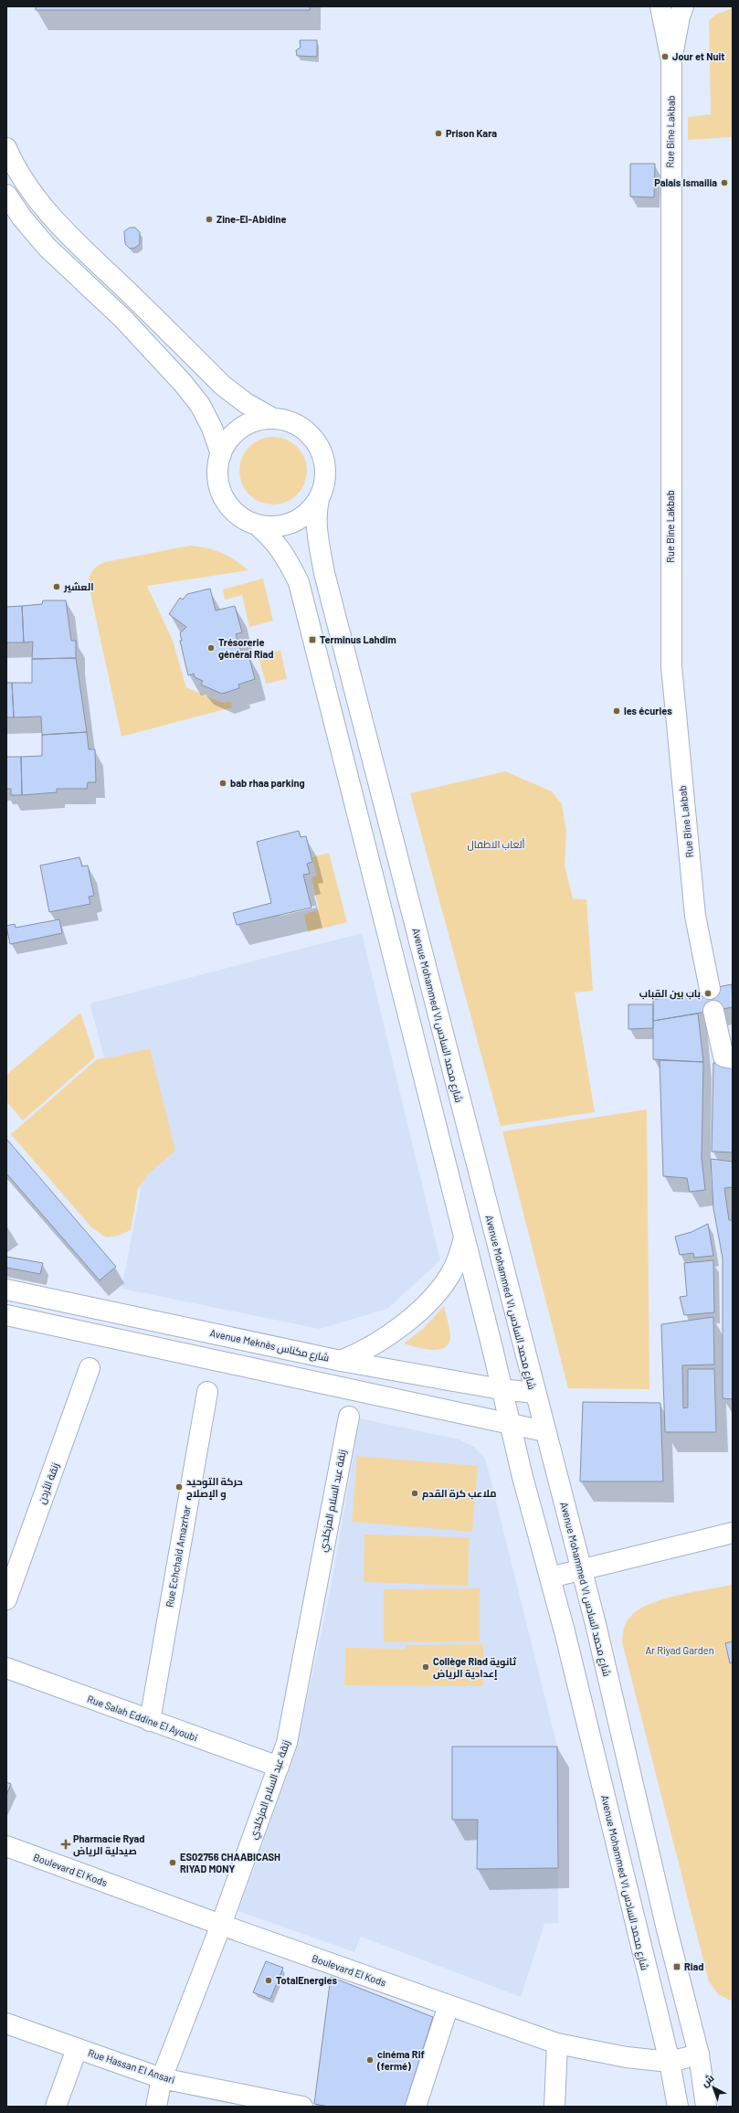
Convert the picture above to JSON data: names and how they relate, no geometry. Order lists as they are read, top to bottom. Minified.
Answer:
{"streets":{"street":["Rue Bine Lakbab","Avenue Mohammed VI شارع محمد السادس","Avenue Meknès شارع مكناس","زنقة الأردن","زنقة عبد السلام المزكلدي","Rue Echchaid Amazrhar","Rue Salah Eddine El Ayoubi","Boulevard El Kods","Rue Hassan El Ansari"]},"crossings":[["Avenue Mohammed VI شارع محمد السادس","Avenue Meknès شارع مكناس"],["Avenue Mohammed VI شارع محمد السادس","Boulevard El Kods"],["زنقة عبد السلام المزكلدي","Rue Salah Eddine El Ayoubi"],["زنقة عبد السلام المزكلدي","Boulevard El Kods"],["زنقة عبد السلام المزكلدي","Rue Hassan El Ansari"],["Rue Echchaid Amazrhar","Rue Salah Eddine El Ayoubi"]],"parks":["ألعاب الاطفال","Ar Riyad Garden"],"places":{"other":["Jour et Nuit","Prison Kara","Palais Ismailia","Zine-El-Abidine","العشير","Trésorerie général Riad","les écuries","bab rhaa parking","باب بين القباب","حركة التوحيد و الإصلاح","ملاعب كرة القدم","Collège Riad ثانوية إعدادية الرياض","ES02756 CHAABICASH RIYAD MONY","TotalEnergies","cinéma Rif (fermé)"],"transit":["Terminus Lahdim","Riad"],"health":["Pharmacie Ryad صيدلية الرياض"]},"north":"top left"}
